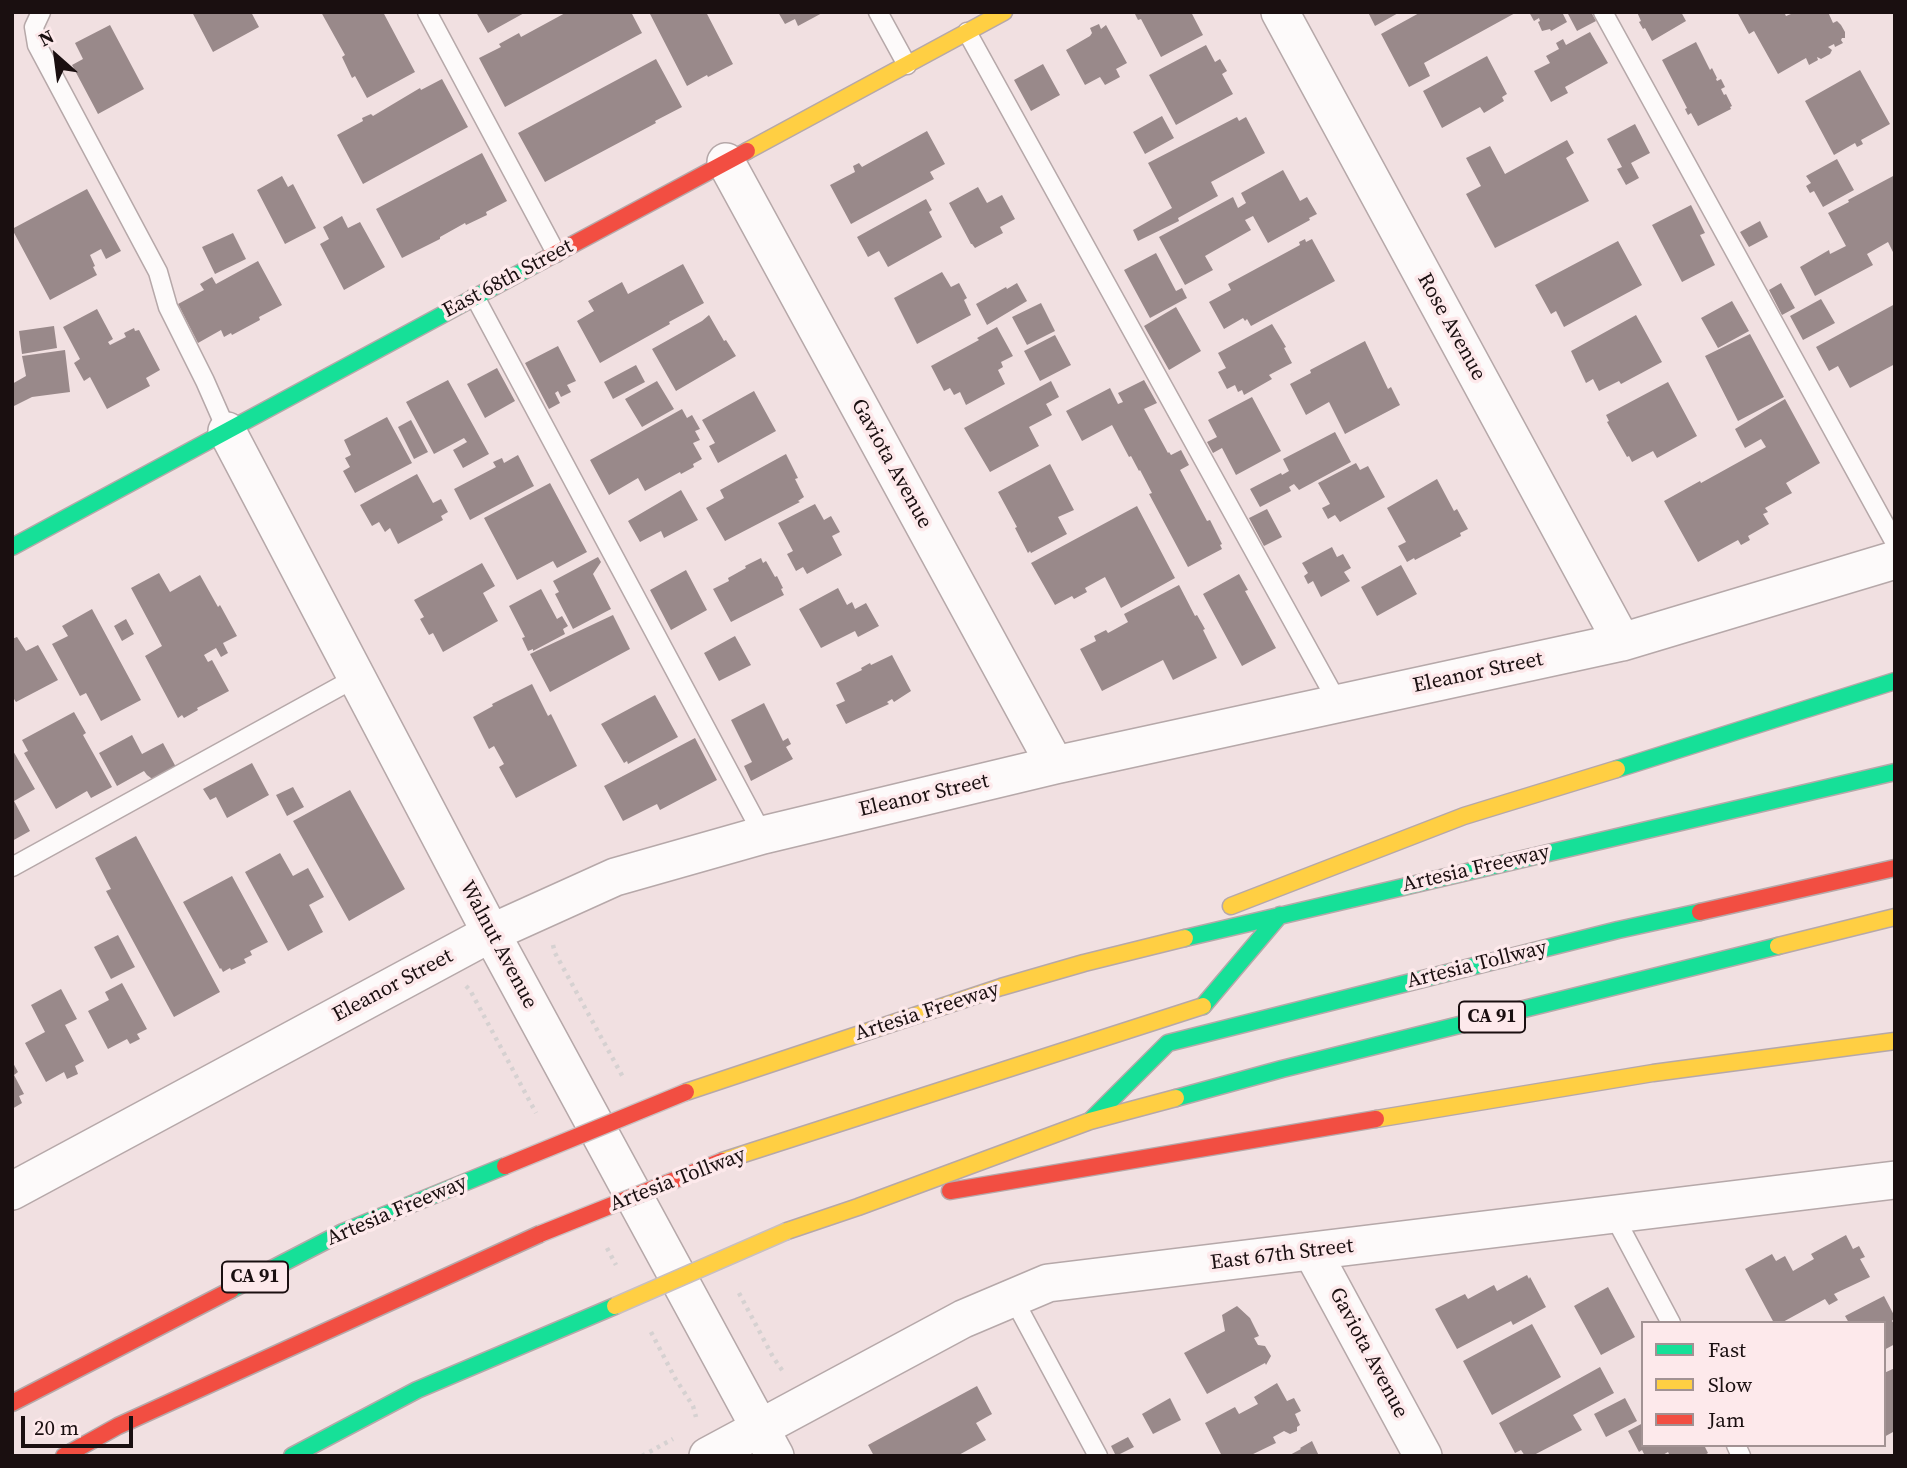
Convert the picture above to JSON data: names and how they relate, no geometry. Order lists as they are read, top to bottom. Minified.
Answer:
{"streets":{"main road":["East 68th Street","Artesia Freeway","Artesia Tollway","CA 91"],"street":["Rose Avenue","Gaviota Avenue","Eleanor Street","Walnut Avenue","East 67th Street"]},"crossings":[["East 68th Street","Gaviota Avenue"],["East 68th Street","Walnut Avenue"],["Rose Avenue","Eleanor Street"],["Gaviota Avenue","Eleanor Street"],["Gaviota Avenue","East 67th Street"],["Eleanor Street","Walnut Avenue"],["Artesia Freeway","Artesia Tollway"],["Walnut Avenue","East 67th Street"],["Artesia Tollway","CA 91"]],"legend":["Fast","Slow","Jam"],"scale_bar":"20 m","north":"top left"}
